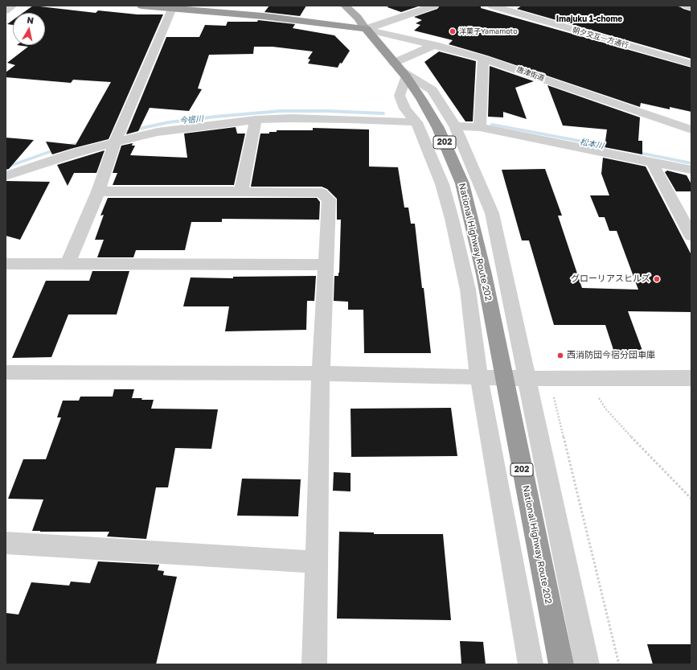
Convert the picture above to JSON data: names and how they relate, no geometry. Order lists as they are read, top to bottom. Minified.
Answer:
{"streets":{"highway":["202","National Highway Route 202"],"street":["朝夕交互一方通行","唐津街道"]},"crossings":[["唐津街道","National Highway Route 202"]],"districts":["Imajuku 1-chome"],"water":["今宿川","松本川"],"places":["洋菓子Yamamoto","グローリアスヒルズ","西消防団今宿分団車庫"],"north":"top"}
